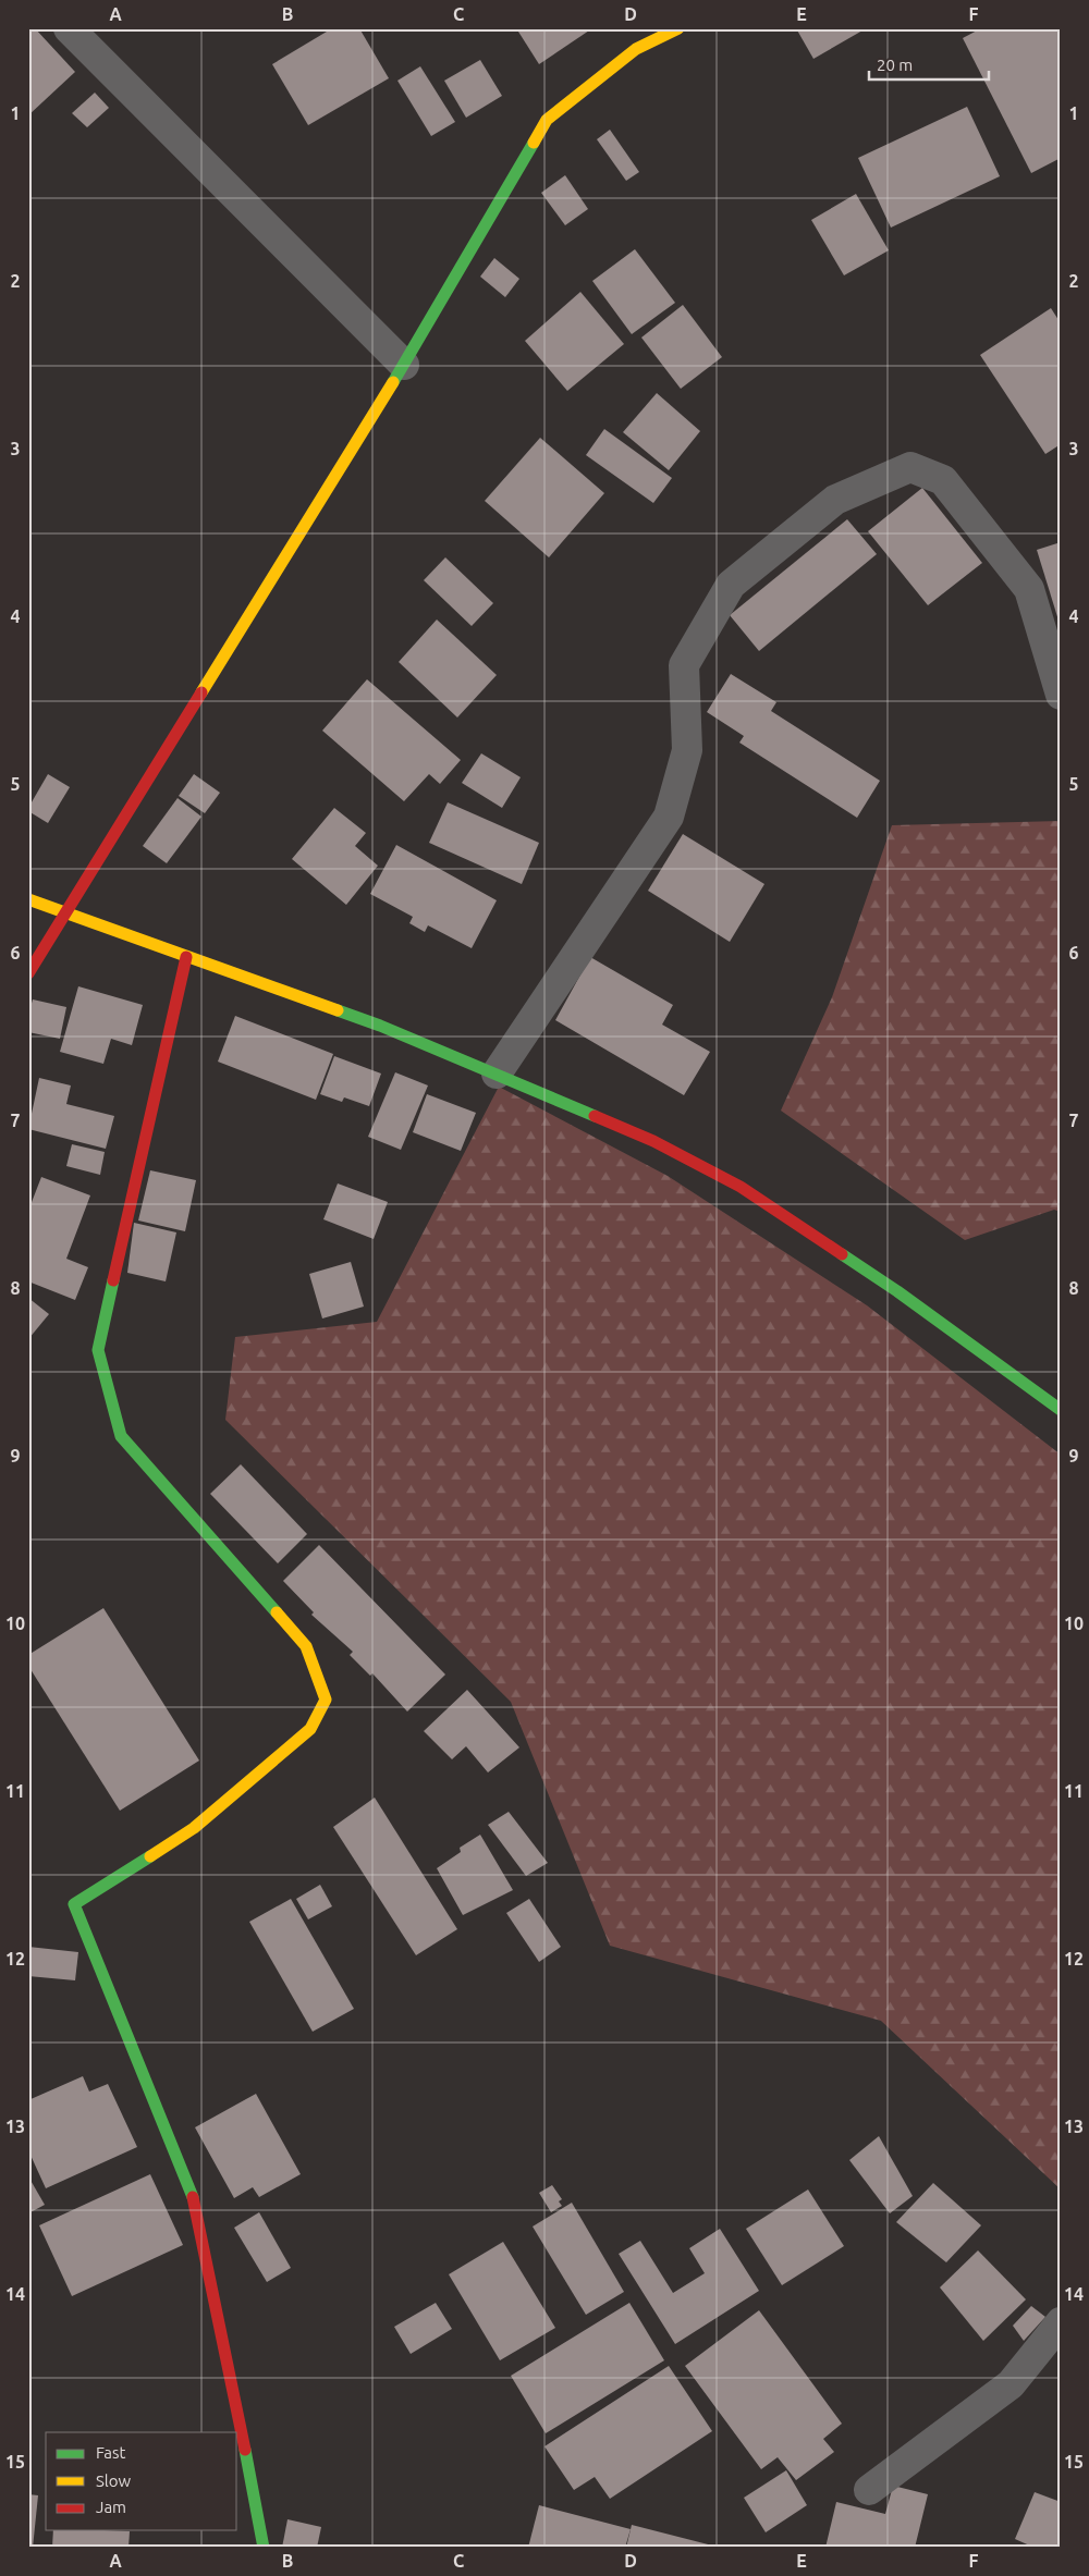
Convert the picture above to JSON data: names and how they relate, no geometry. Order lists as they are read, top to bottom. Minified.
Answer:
{"legend":["Fast","Slow","Jam"],"scale_bar":"20 m","grid":{"columns":["A","B","C","D","E","F"],"rows":["1","2","3","4","5","6","7","8","9","10","11","12","13","14","15"]}}
